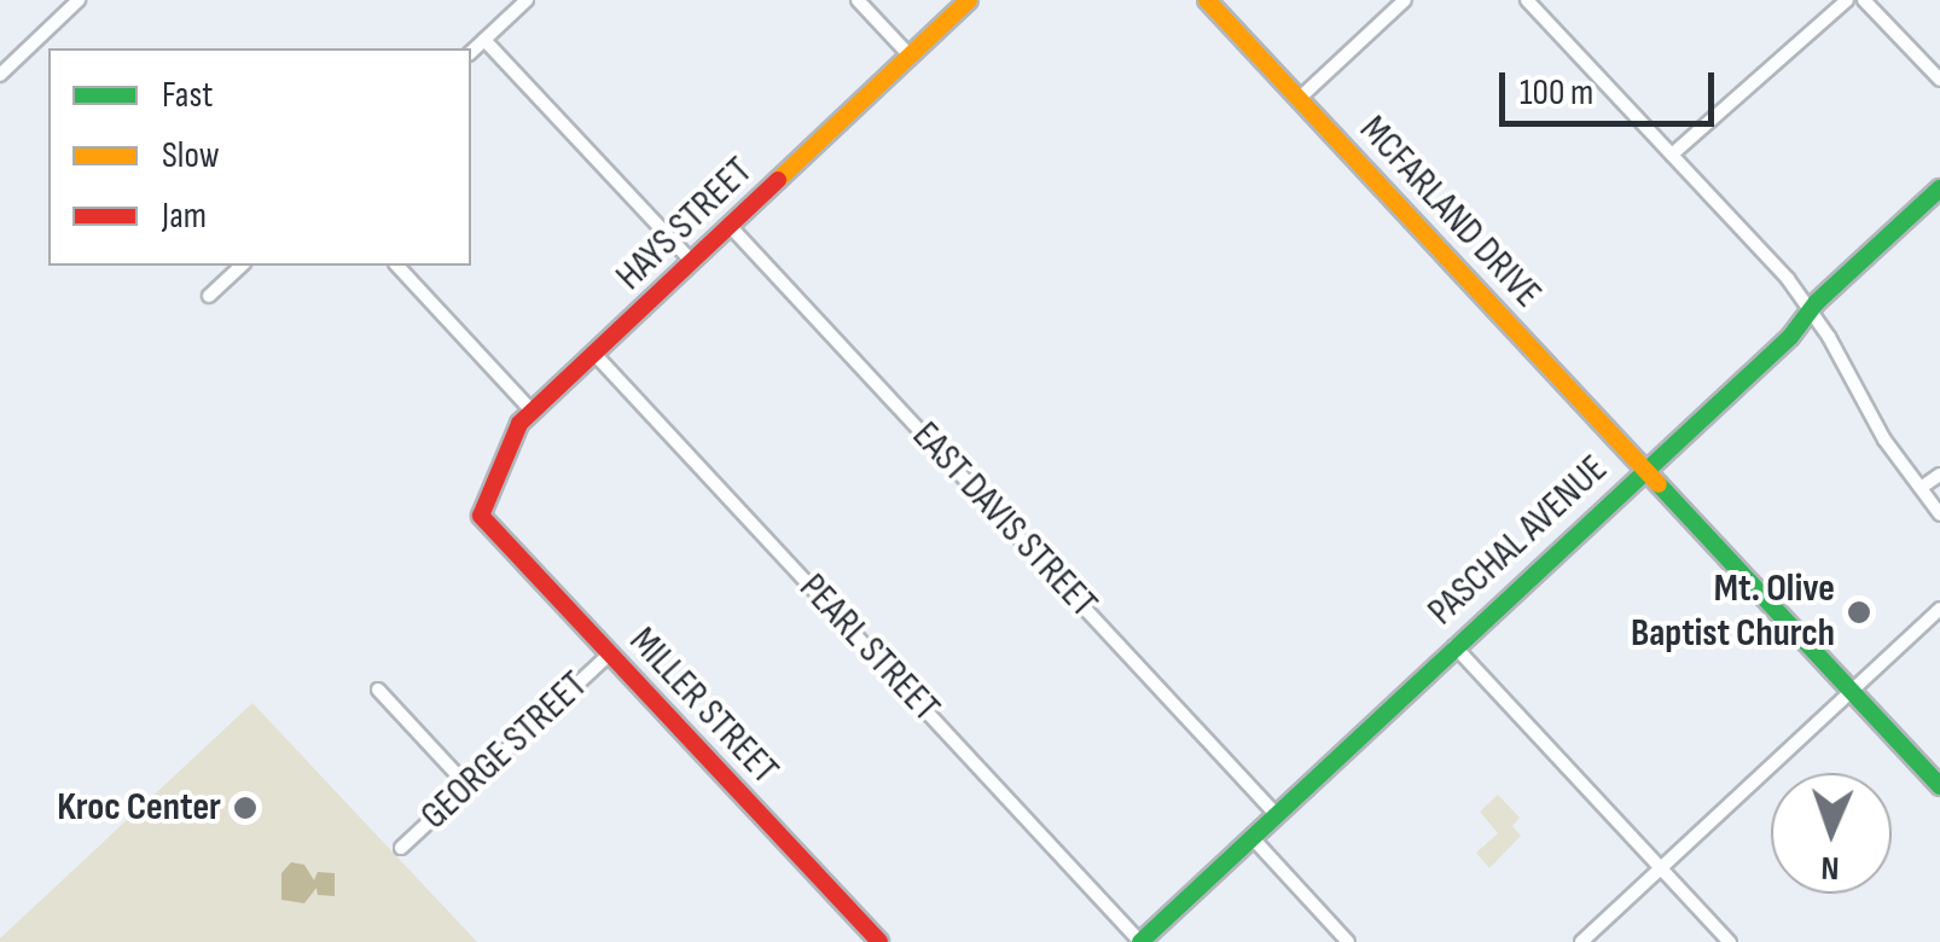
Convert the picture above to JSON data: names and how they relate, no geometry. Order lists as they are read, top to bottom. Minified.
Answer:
{"streets":{"street":["MCFARLAND DRIVE","HAYS STREET","EAST DAVIS STREET","PASCHAL AVENUE","PEARL STREET","MILLER STREET","GEORGE STREET"]},"crossings":[["MCFARLAND DRIVE","PASCHAL AVENUE"],["HAYS STREET","EAST DAVIS STREET"],["HAYS STREET","PEARL STREET"],["HAYS STREET","MILLER STREET"],["EAST DAVIS STREET","PASCHAL AVENUE"],["PASCHAL AVENUE","PEARL STREET"],["MILLER STREET","GEORGE STREET"]],"places":["Mt. Olive Baptist Church","Kroc Center"],"legend":["Fast","Slow","Jam"],"scale_bar":"100 m","north":"bottom"}
